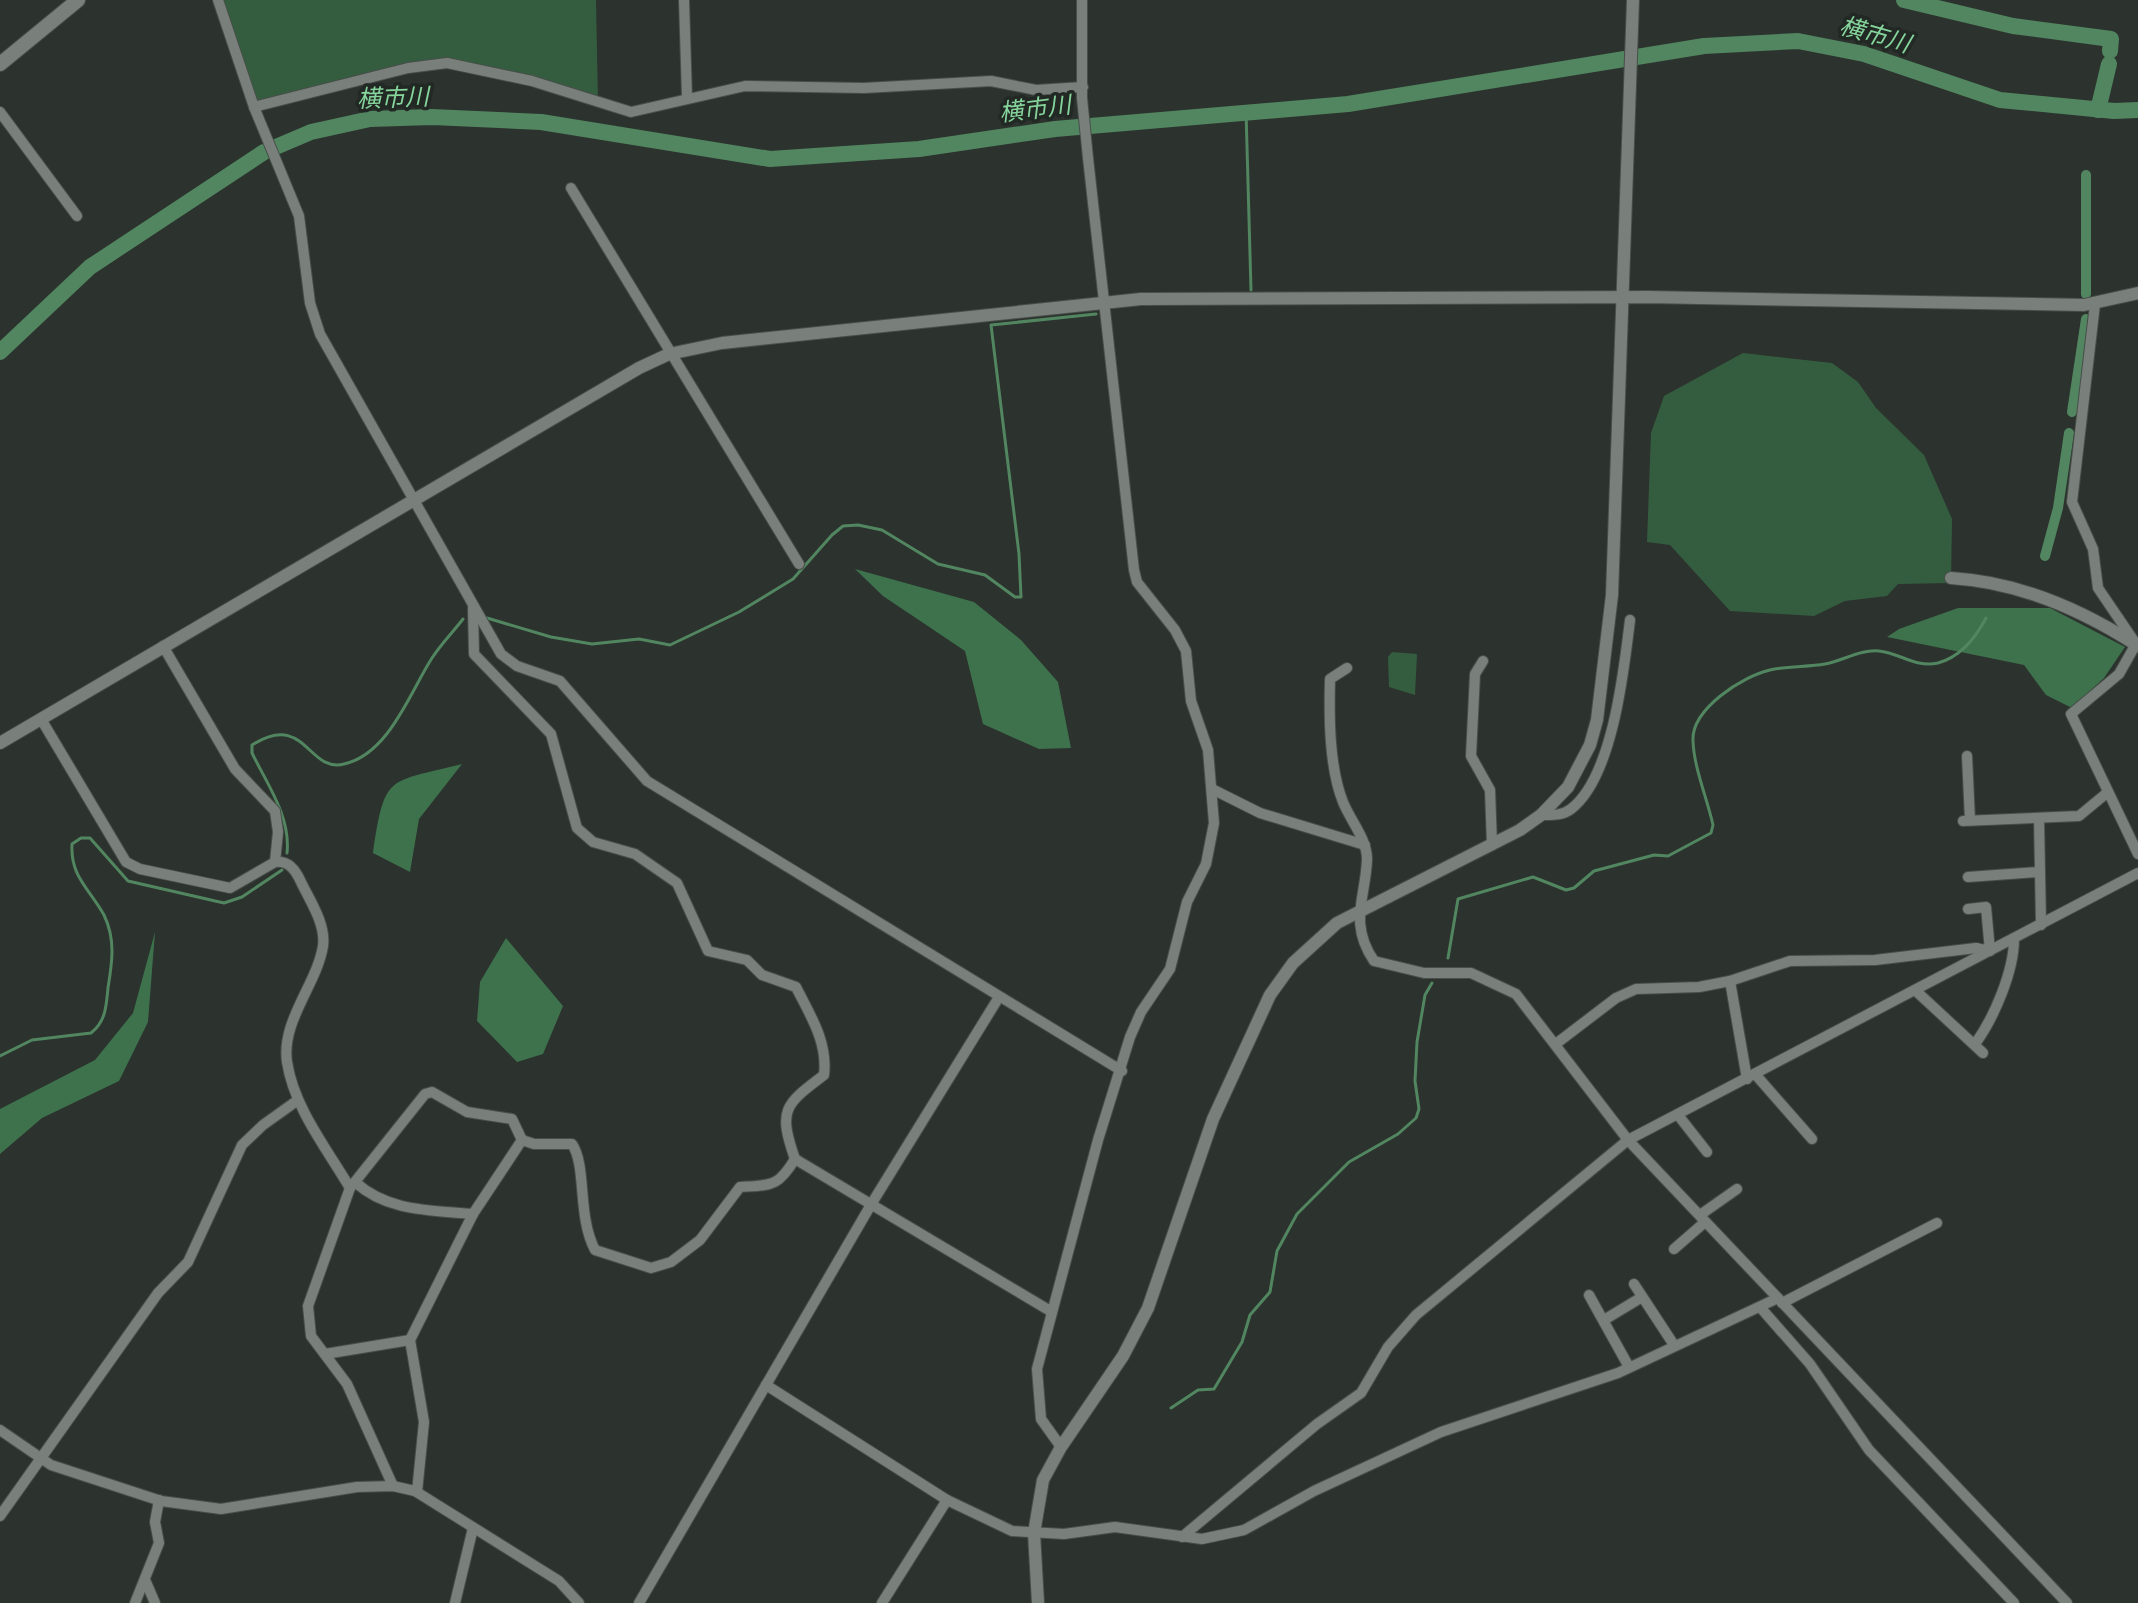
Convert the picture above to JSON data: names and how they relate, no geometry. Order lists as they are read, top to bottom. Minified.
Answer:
{"water":["横市川"]}
